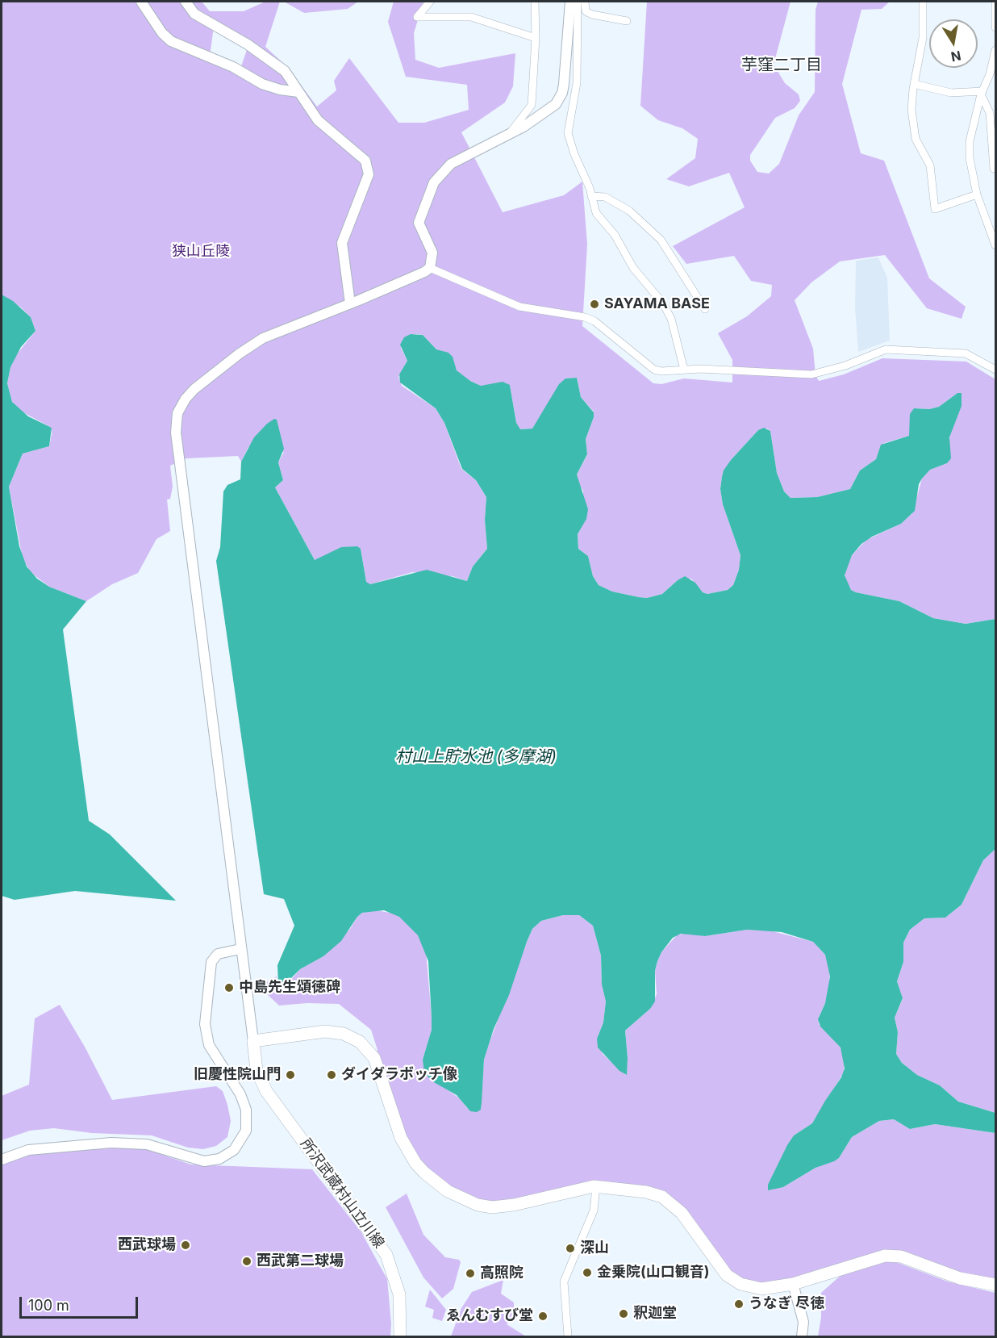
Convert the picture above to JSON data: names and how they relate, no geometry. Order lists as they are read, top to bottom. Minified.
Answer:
{"streets":{"main road":["所沢武蔵村山立川線"]},"districts":["芋窪二丁目"],"water":["村山上貯水池 (多摩湖)"],"parks":["狭山丘陵"],"places":["SAYAMA BASE","中島先生頌徳碑","旧慶性院山門","ダイダラボッチ像","西武球場","深山","西武第二球場","金乗院(山口観音)","高照院","うなぎ 尽徳","釈迦堂","ゑんむすび堂"],"scale_bar":"100 m","north":"bottom"}
